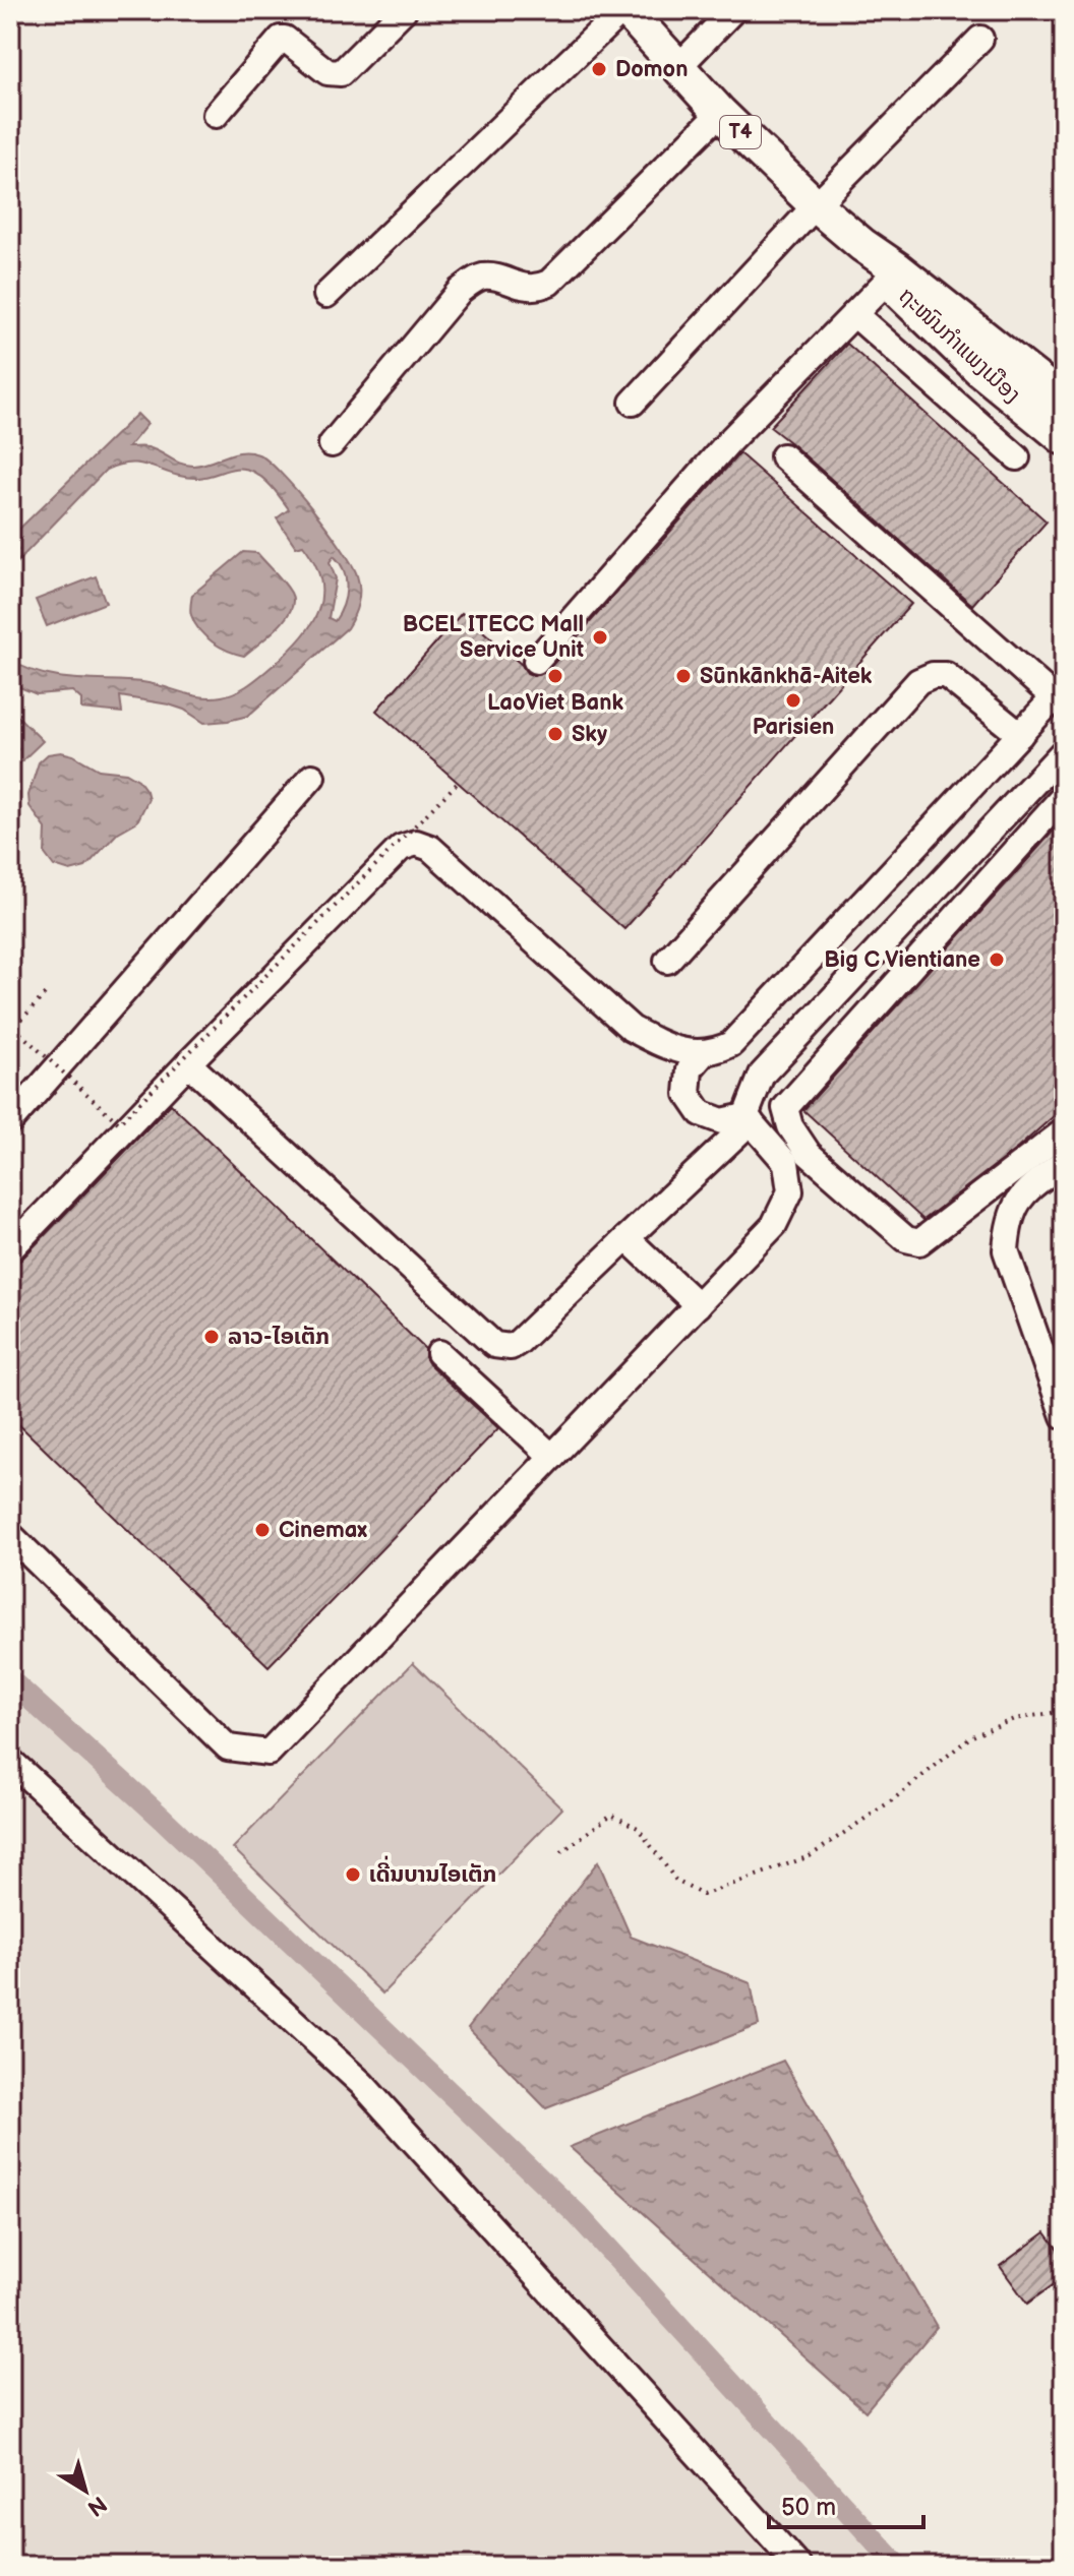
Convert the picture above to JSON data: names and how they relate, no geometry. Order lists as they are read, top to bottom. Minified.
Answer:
{"streets":{"main road":["T4","ຖະໜົນກຳແພງເມືອງ"]},"places":["Domon","BCEL ITECC Mall Service Unit","LaoViet Bank","Sūnkānkhā-Aitek","Parisien","Sky","Big C Vientiane","ລາວ-ໄອເຕັກ","Cinemax","ເດີ່ນບານໄອເຕັກ"],"scale_bar":"50 m","north":"bottom right"}
